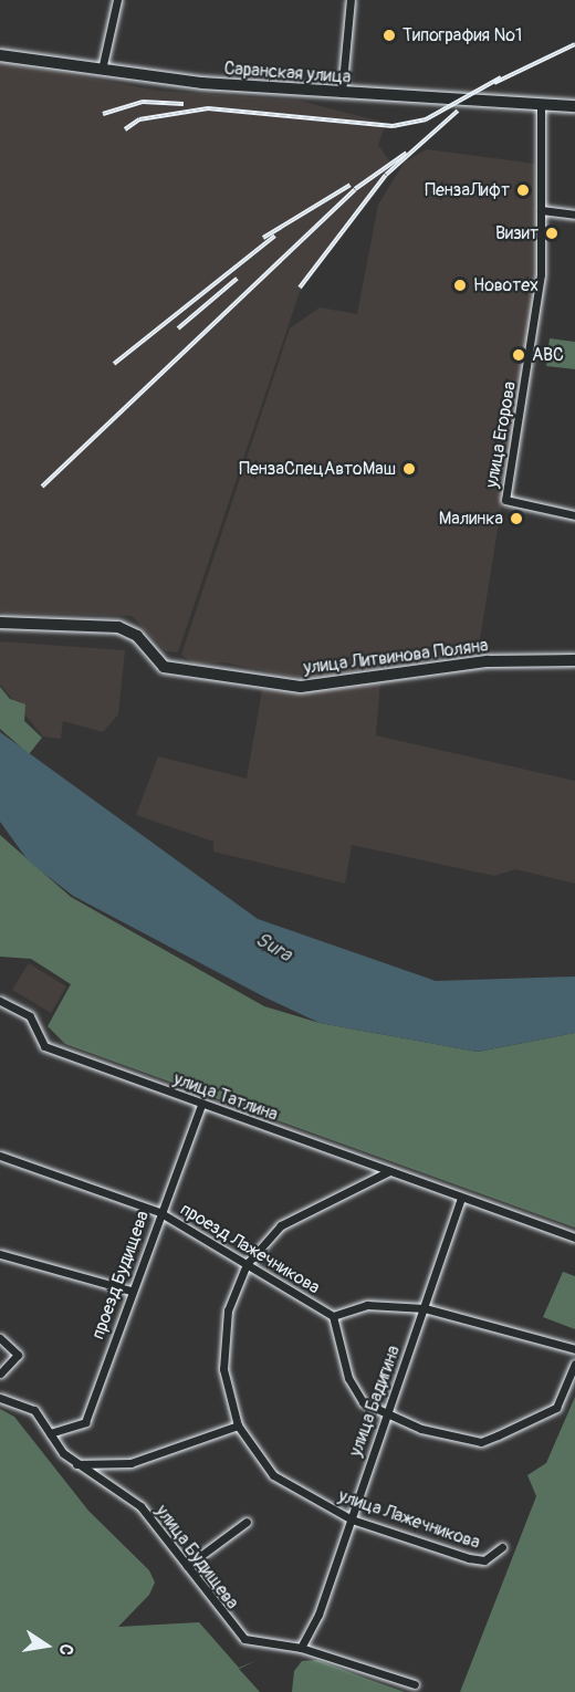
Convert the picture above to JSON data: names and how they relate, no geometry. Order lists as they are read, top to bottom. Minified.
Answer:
{"streets":{"main road":["Саранская улица","улица Литвинова Поляна"],"street":["улица Егорова","улица Татлина","проезд Лажечникова","проезд Будищева","улица Бадигина","улица Лажечникова","улица Будищева"]},"crossings":[["Саранская улица","улица Егорова"],["улица Татлина","проезд Будищева"],["улица Татлина","улица Бадигина"],["улица Татлина","улица Лажечникова"],["проезд Лажечникова","проезд Будищева"],["проезд Лажечникова","улица Бадигина"],["проезд Лажечникова","улица Лажечникова"],["проезд Будищева","улица Будищева"],["улица Бадигина","улица Лажечникова"],["улица Бадигина","улица Будищева"]],"water":["Sura"],"places":["Типография №1","ПензаЛифт","Визит","Новотех","ABC","ПензаСпецАвтоМаш","Малинка"],"north":"right"}
